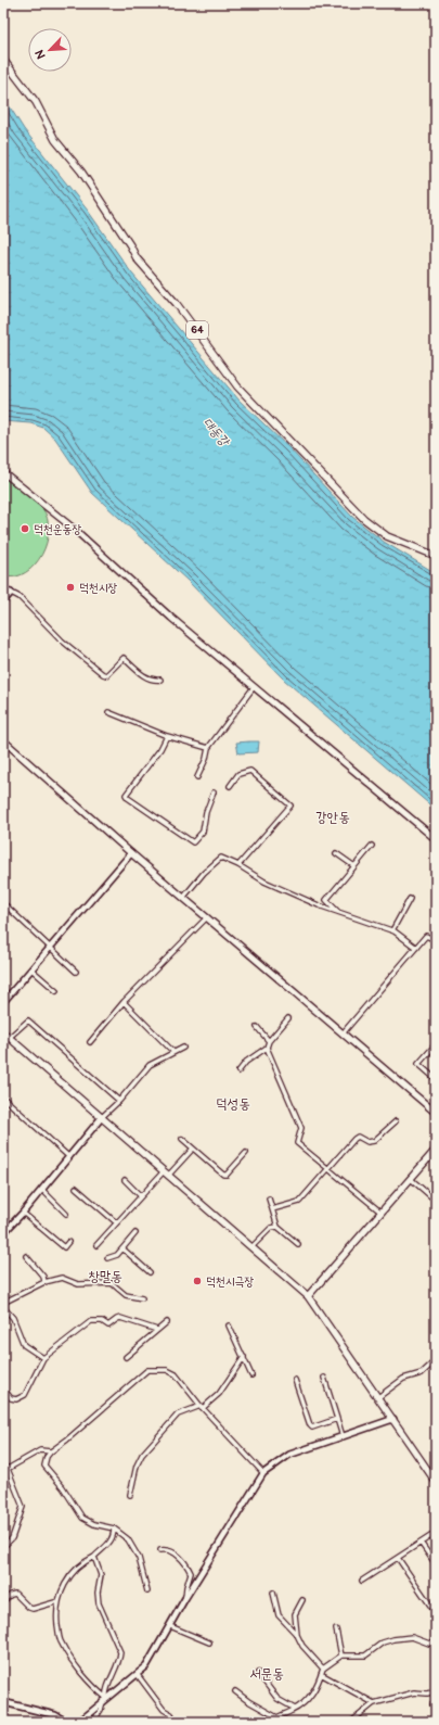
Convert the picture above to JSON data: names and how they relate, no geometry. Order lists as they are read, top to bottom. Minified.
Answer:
{"streets":{"main road":["64"]},"districts":["강안동","덕성동","창말동","서문동"],"water":["대동강"],"places":["덕천운동장","덕천시장","덕천시극장"],"north":"bottom left"}
